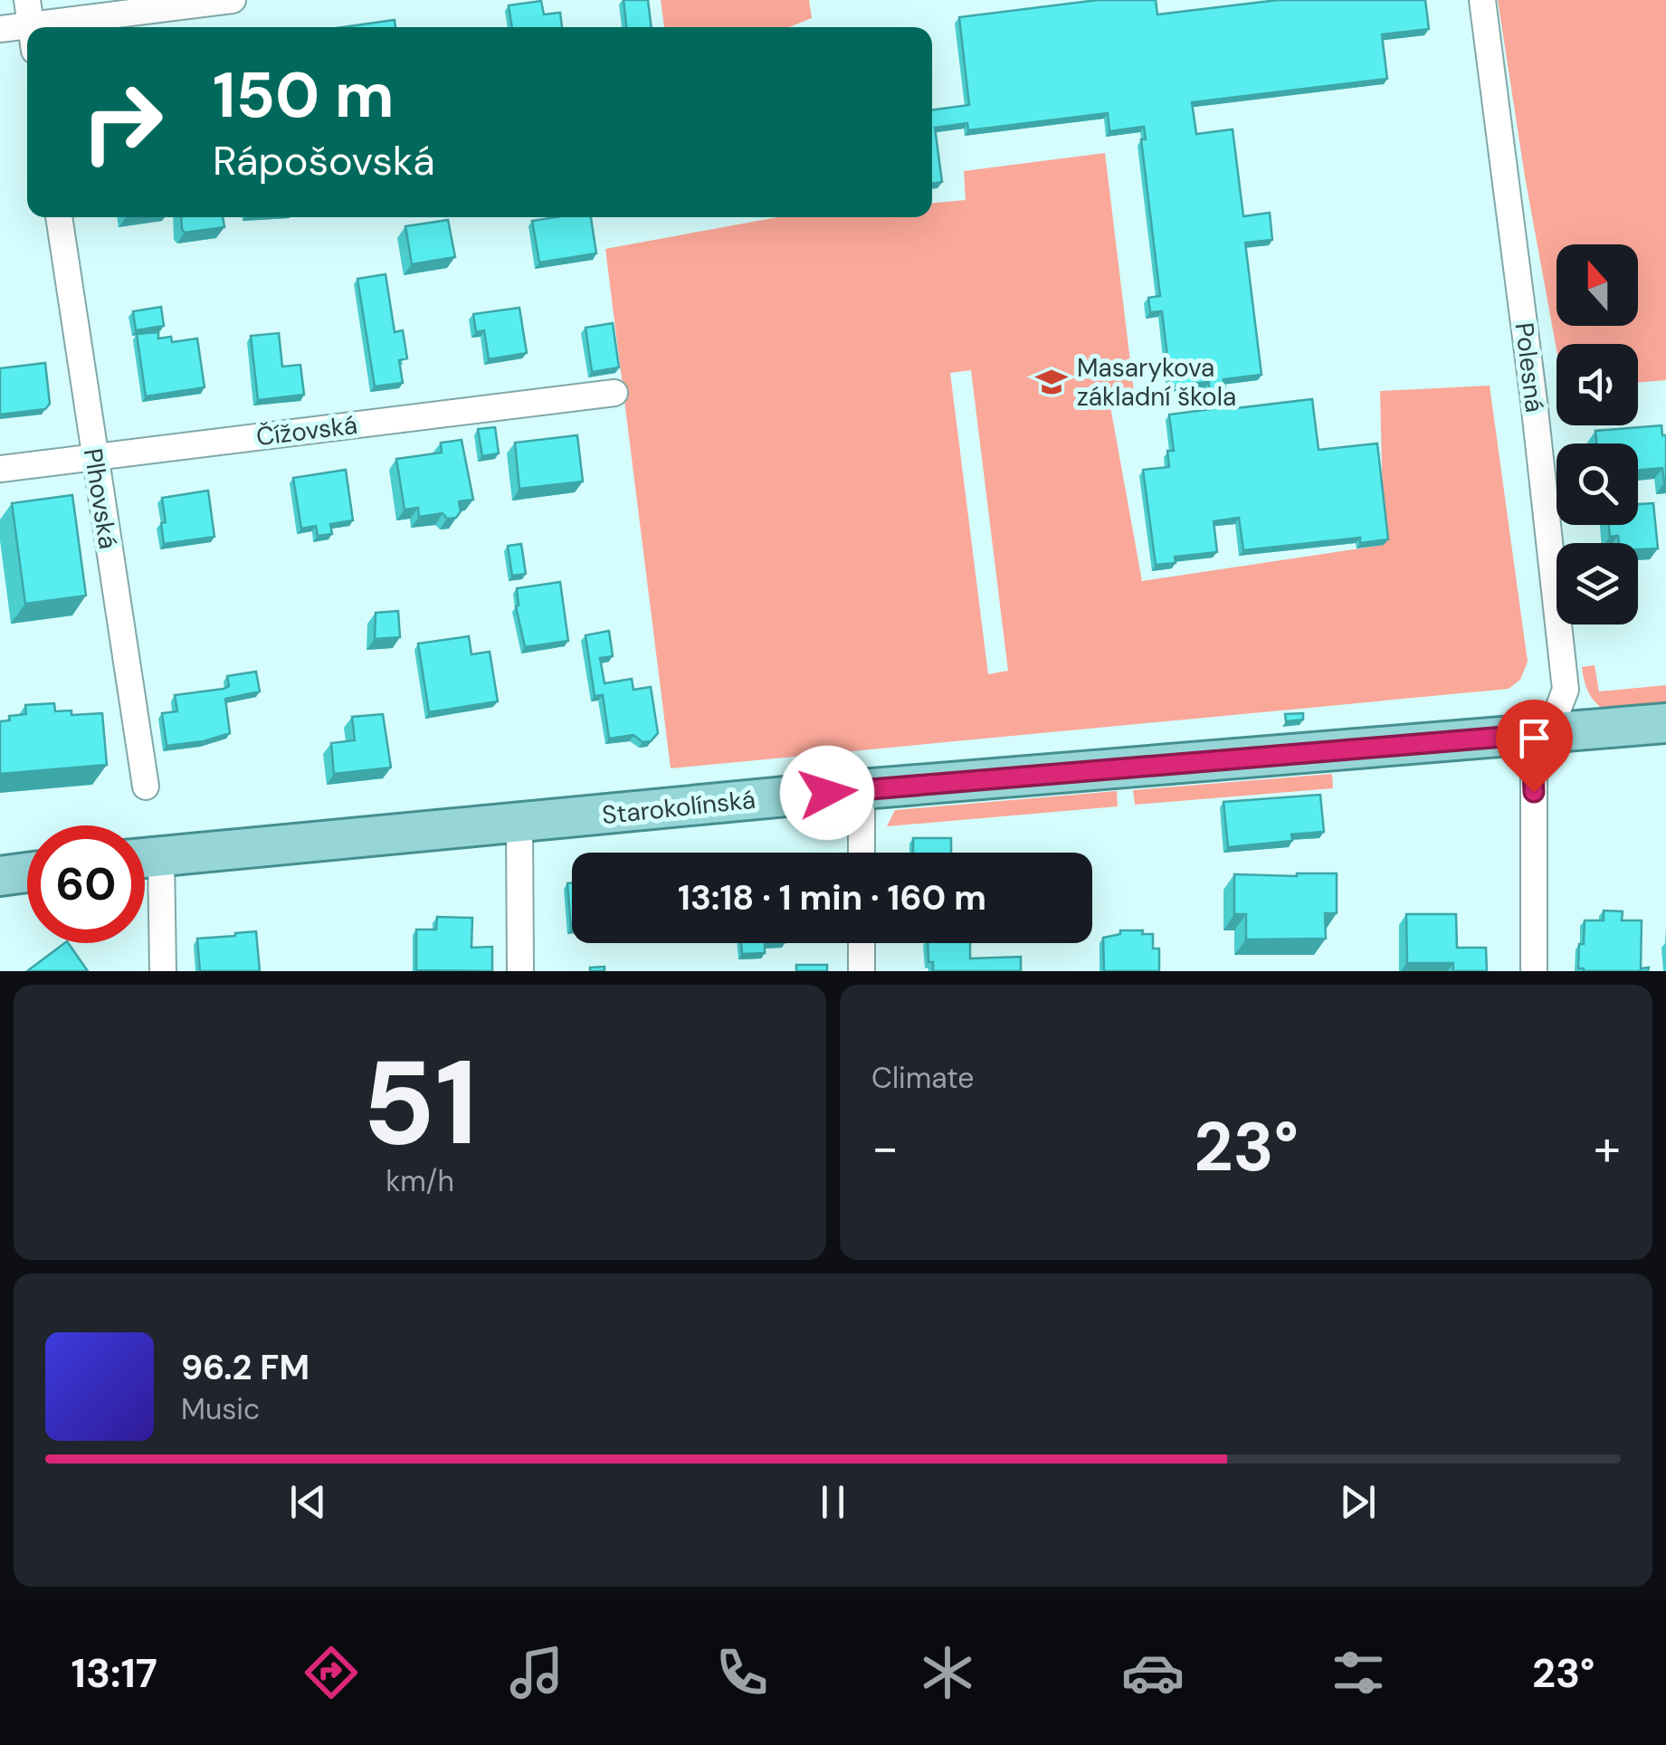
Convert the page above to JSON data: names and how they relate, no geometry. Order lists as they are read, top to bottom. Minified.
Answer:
{"streets":{"main road":["Starokolínská"],"street":["Polesná","Čížovská","Plhovská"]},"crossings":[["Polesná","Starokolínská"],["Čížovská","Plhovská"]],"places":{"school or university":["Masarykova základní škola"]},"north":"top","page":{"turn":["150 m","Rápošovská"],"limit":"60","trip":"13:18 · 1 min · 160 m","tile":[["51","km/h"],"Climate"],"heat":["−","23°","+"],"song":["96.2 FM","Music"],"tabs":["13:17","23°"]}}
